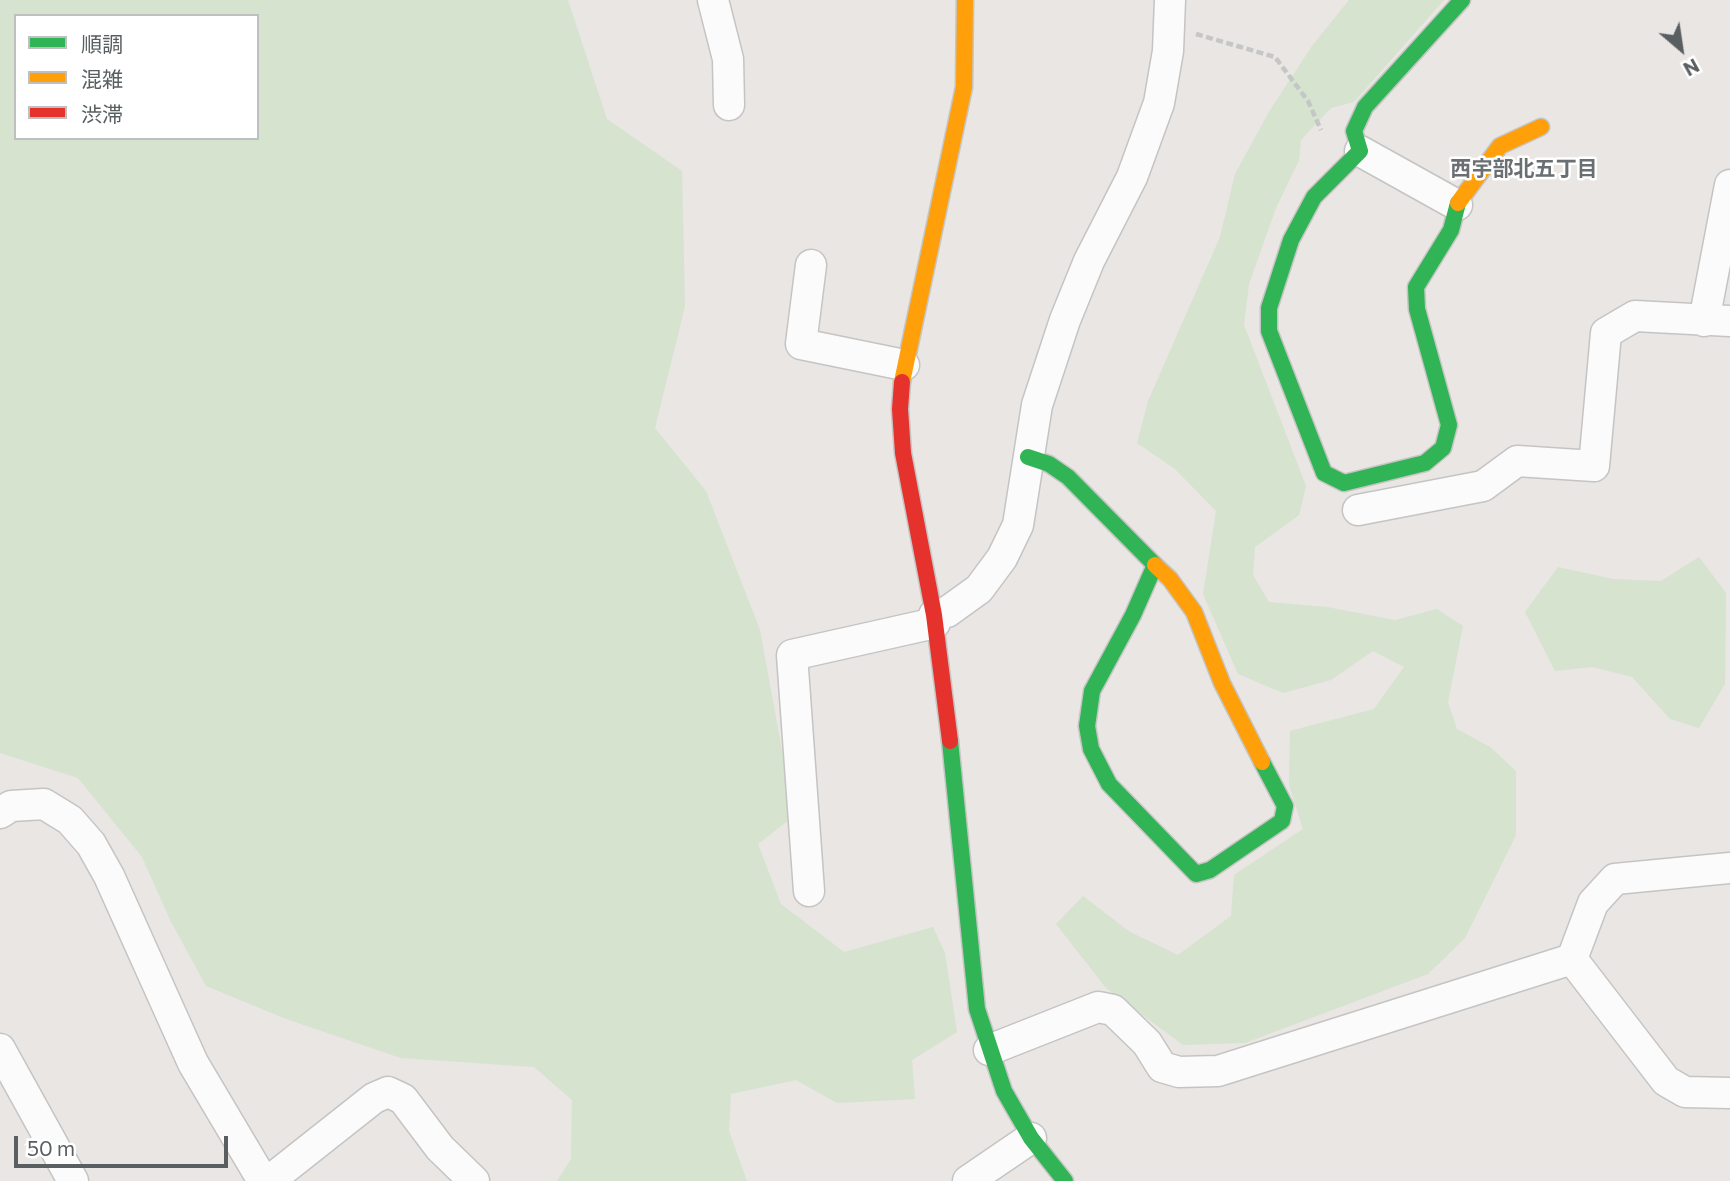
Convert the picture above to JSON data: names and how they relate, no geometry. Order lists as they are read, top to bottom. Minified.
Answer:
{"districts":["西宇部北五丁目"],"legend":["順調","混雑","渋滞"],"scale_bar":"50 m","north":"bottom right"}
